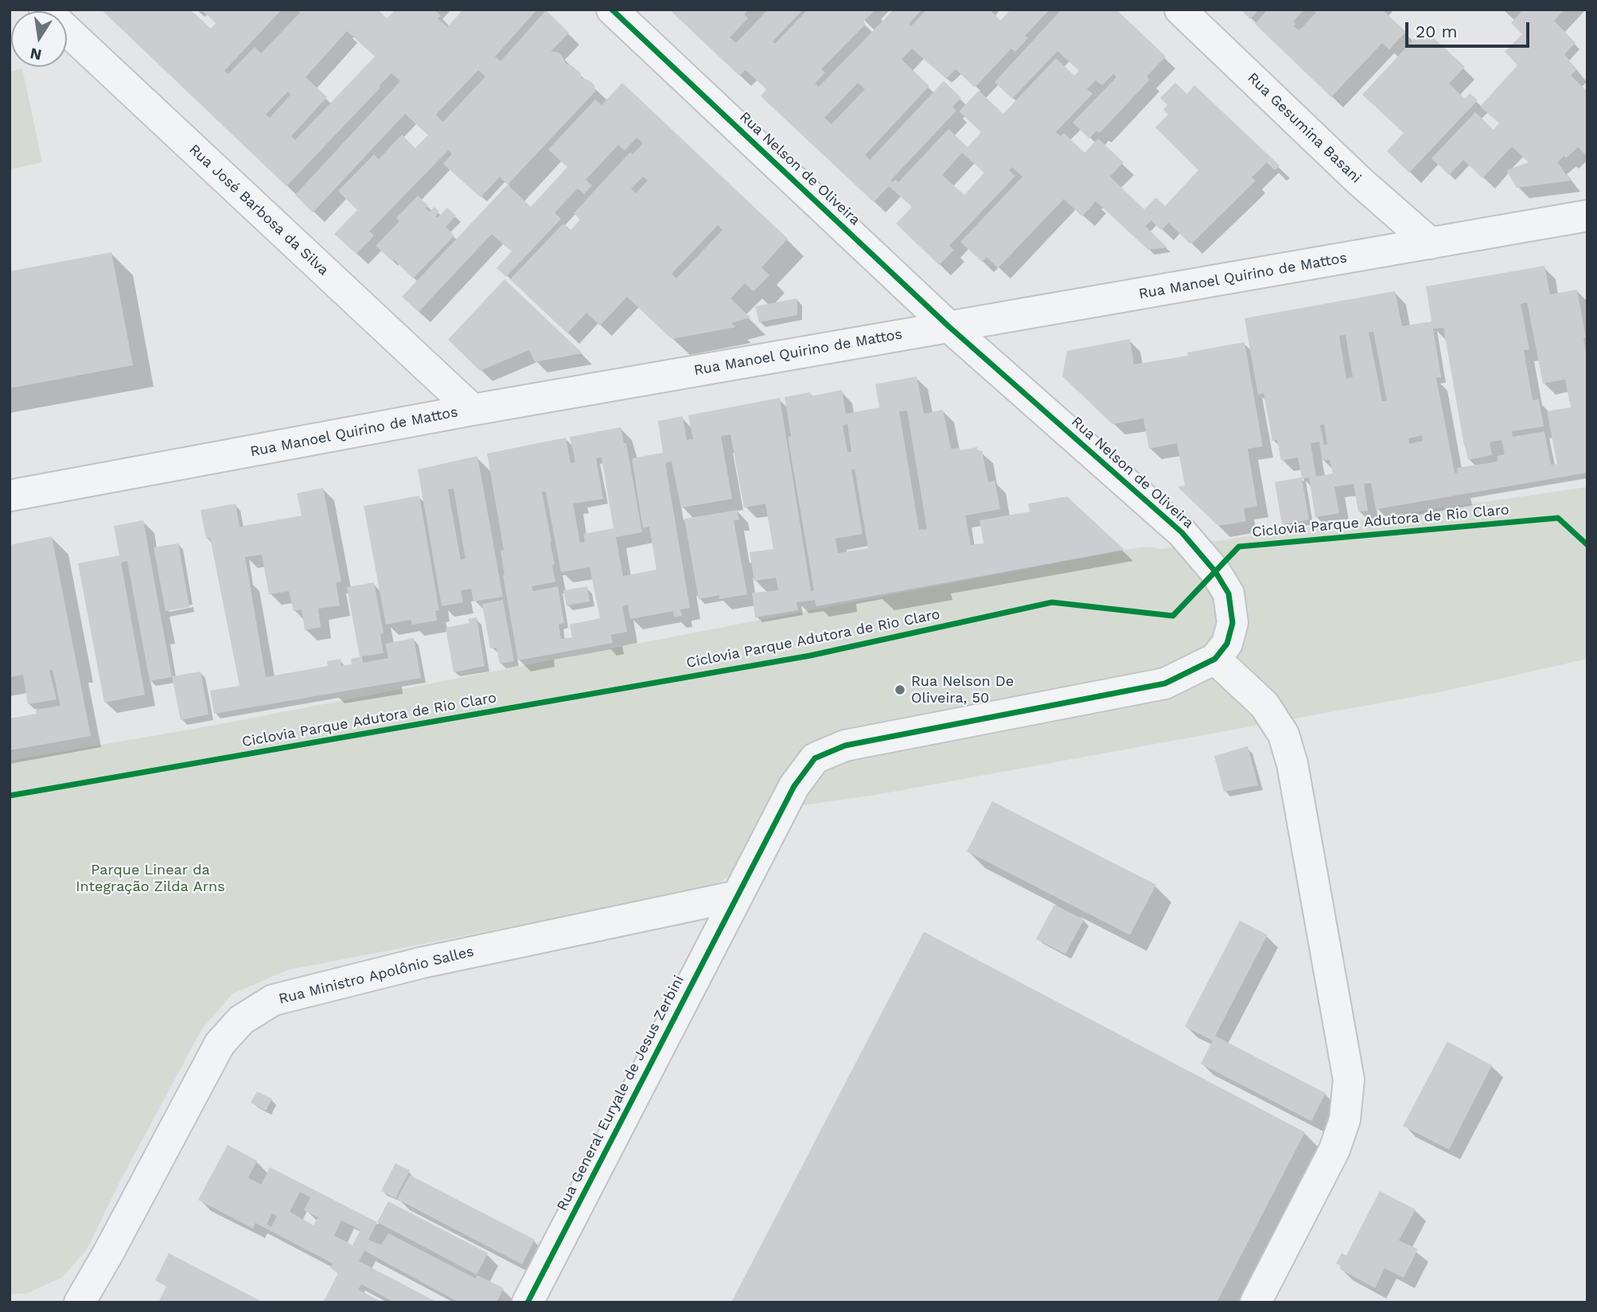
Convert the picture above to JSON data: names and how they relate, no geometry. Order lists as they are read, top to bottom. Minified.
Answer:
{"streets":{"street":["Rua Gesumina Basani","Rua Nelson de Oliveira","Rua José Barbosa da Silva","Rua Manoel Quirino de Mattos","Rua Ministro Apolônio Salles","Rua General Euryale de Jesus Zerbini"],"cycle path":["Ciclovia Parque Adutora de Rio Claro"]},"crossings":[["Rua Gesumina Basani","Rua Manoel Quirino de Mattos"],["Rua Nelson de Oliveira","Rua Manoel Quirino de Mattos"],["Rua José Barbosa da Silva","Rua Manoel Quirino de Mattos"],["Rua Ministro Apolônio Salles","Rua General Euryale de Jesus Zerbini"]],"parks":["Parque Linear da Integração Zilda Arns"],"places":["Rua Nelson De Oliveira, 50"],"scale_bar":"20 m","north":"bottom"}
